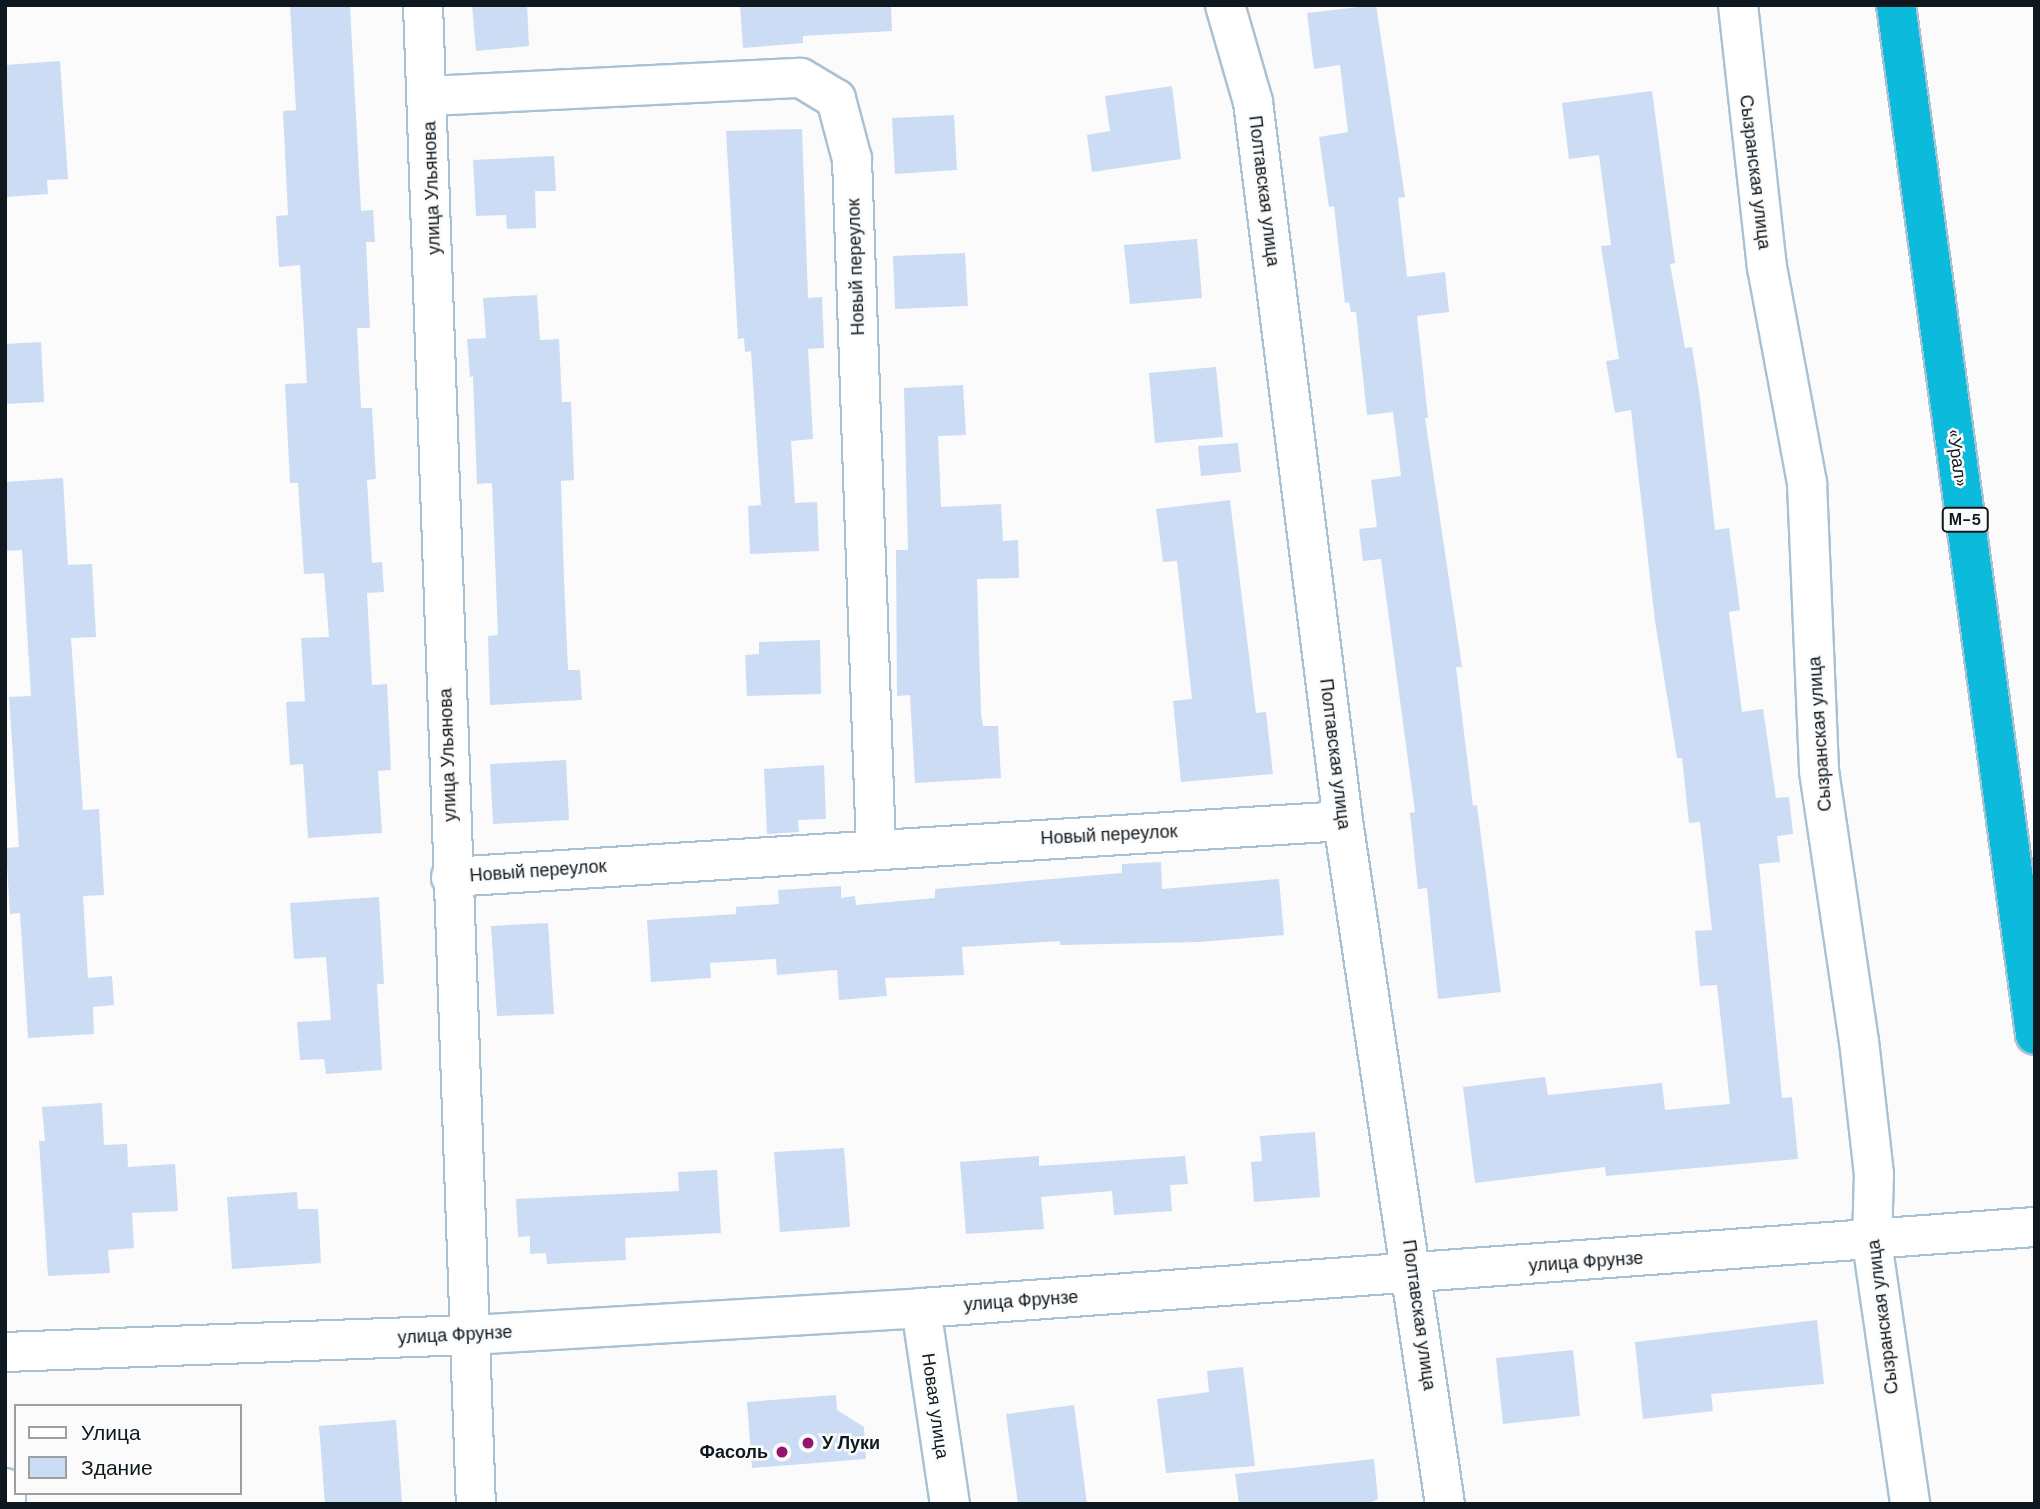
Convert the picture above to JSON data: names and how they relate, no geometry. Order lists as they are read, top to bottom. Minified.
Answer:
{"streets":{"highway":["«Урал»","М-5"],"street":["Сызранская улица","улица Ульянова","Полтавская улица","Новый переулок","улица Фрунзе","Новая улица"]},"crossings":[["Сызранская улица","улица Фрунзе"],["улица Ульянова","Новый переулок"],["улица Ульянова","улица Фрунзе"],["Полтавская улица","Новый переулок"],["Полтавская улица","улица Фрунзе"],["улица Фрунзе","Новая улица"]],"places":["У Луки","Фасоль"],"legend":["Улица","Здание"]}
